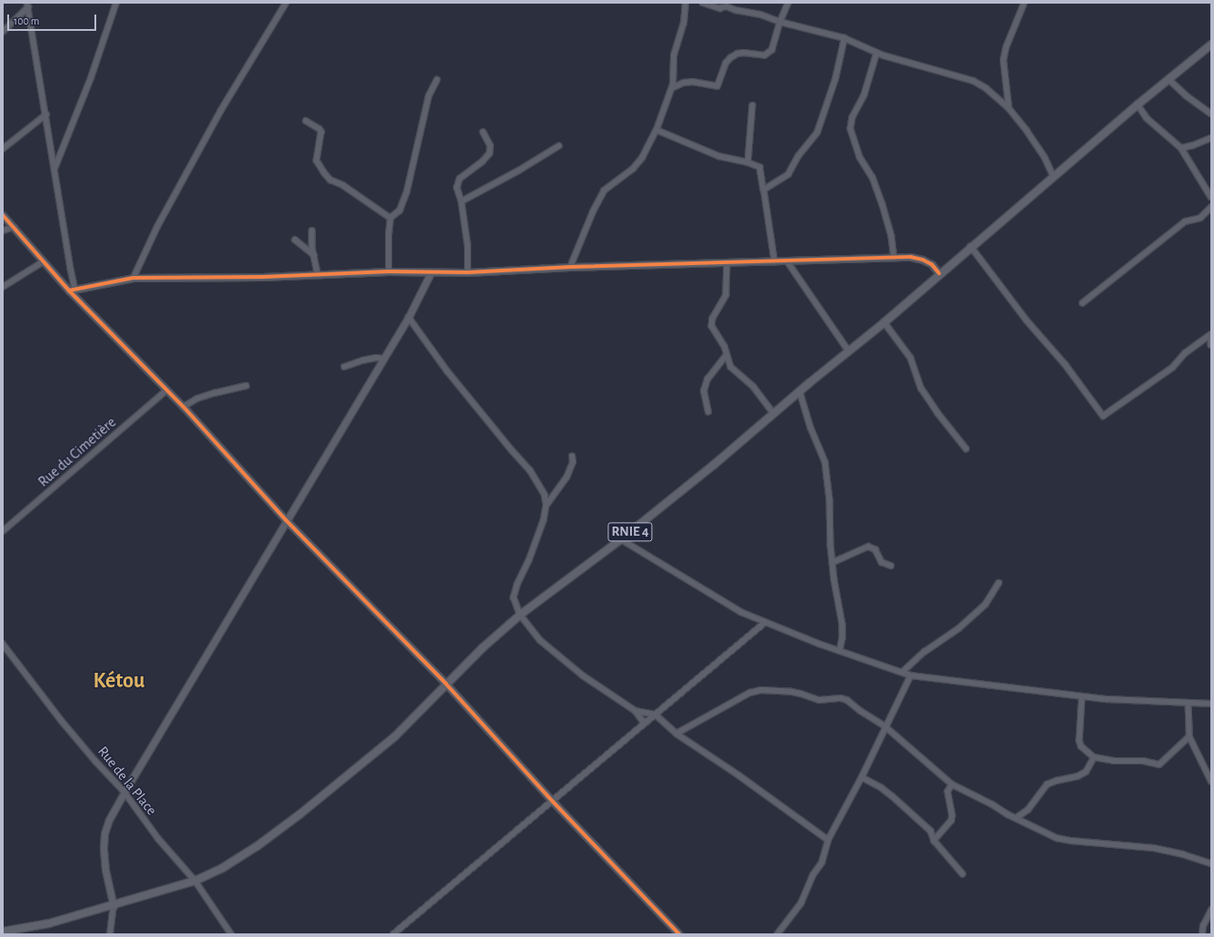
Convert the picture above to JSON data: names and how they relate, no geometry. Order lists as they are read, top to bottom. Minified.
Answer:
{"streets":{"main road":["RNIE 4"],"street":["Rue du Cimetière","Rue de la Place"]},"crossings":[["RNIE 4","Rue de la Place"]],"districts":["Kétou"],"scale_bar":"100 m"}
